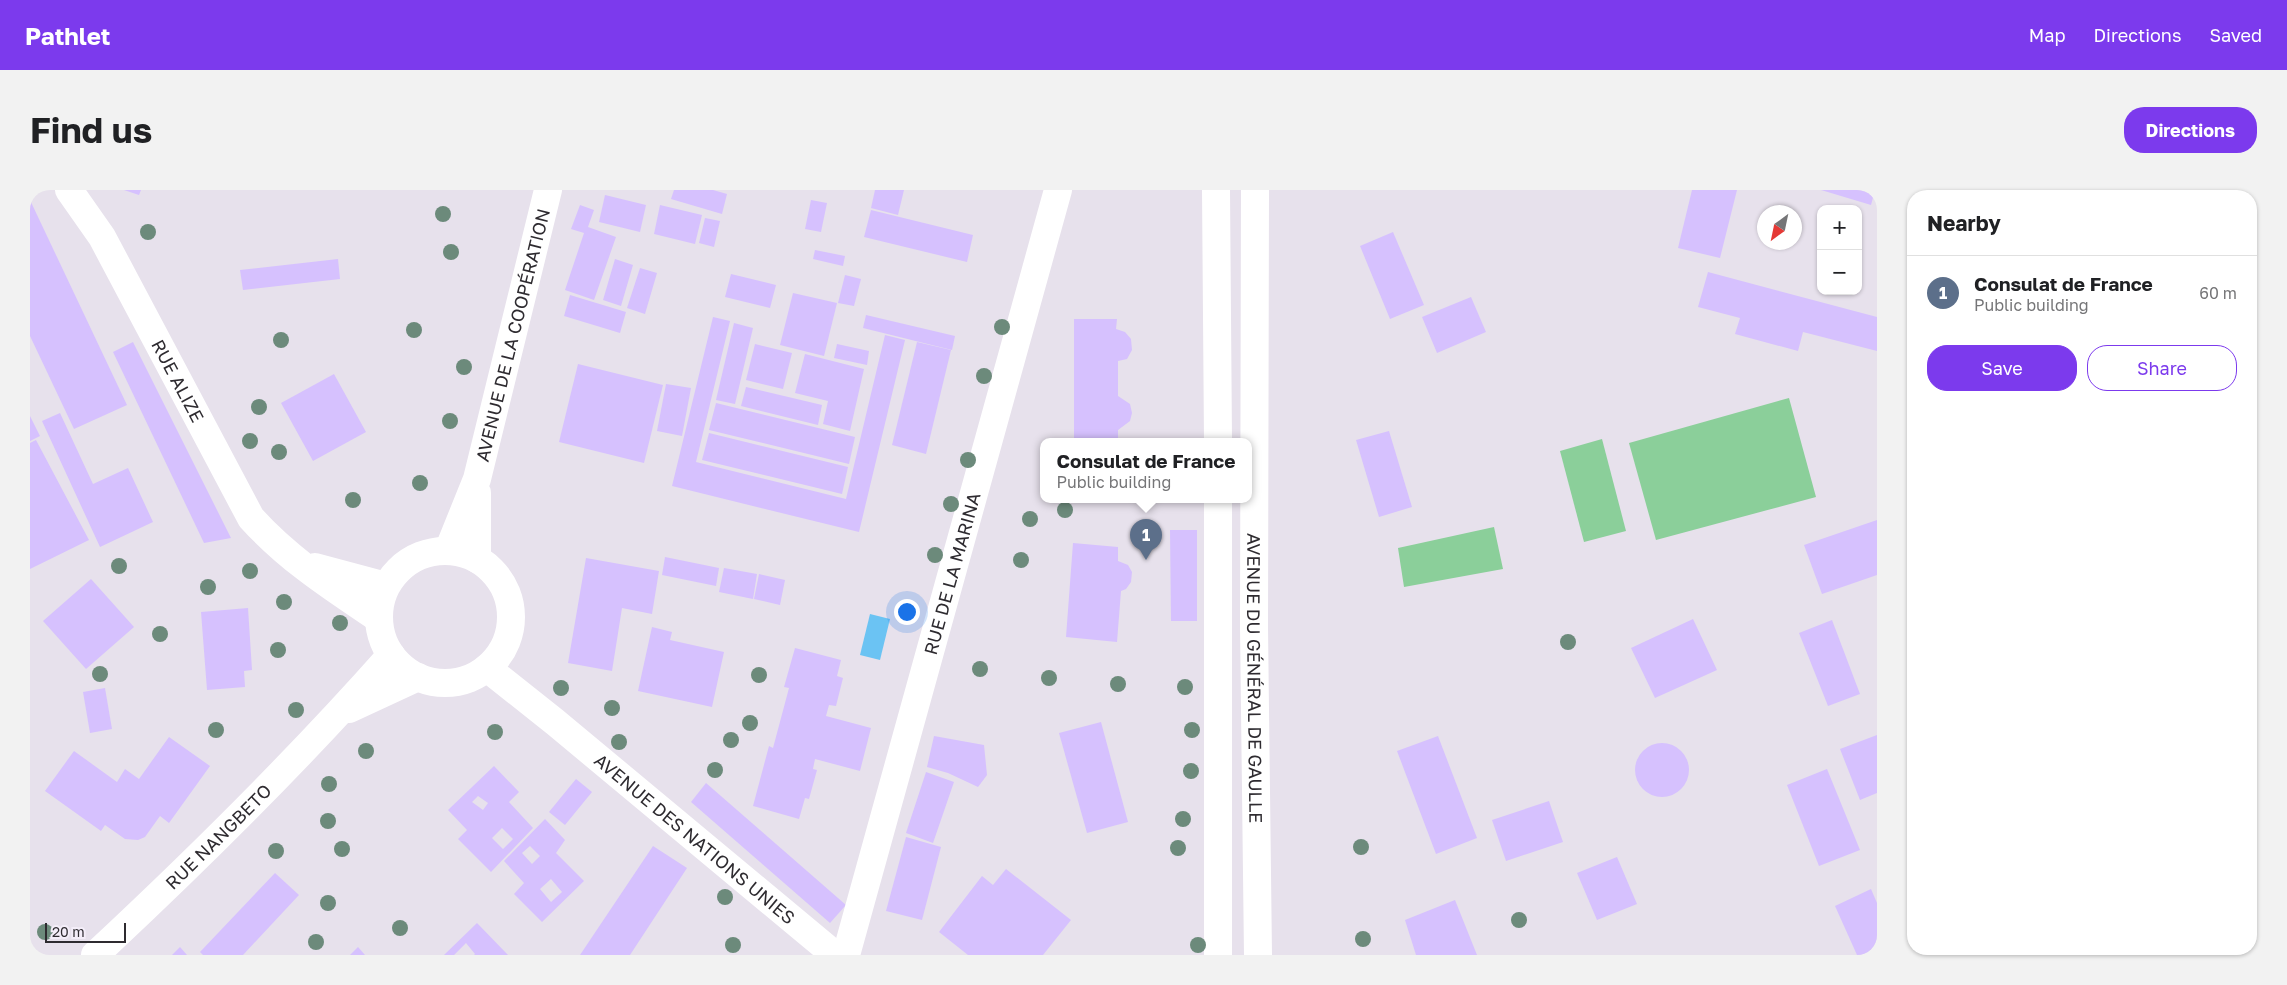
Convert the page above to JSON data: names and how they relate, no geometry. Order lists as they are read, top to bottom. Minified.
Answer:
{"streets":{"street":["AVENUE DE LA COOPÉRATION","RUE ALIZE","RUE DE LA MARINA","AVENUE DU GÉNÉRAL DE GAULLE","RUE NANGBETO","AVENUE DES NATIONS UNIES"]},"crossings":[["AVENUE DE LA COOPÉRATION","RUE ALIZE"],["AVENUE DE LA COOPÉRATION","RUE NANGBETO"],["AVENUE DE LA COOPÉRATION","AVENUE DES NATIONS UNIES"],["RUE ALIZE","RUE NANGBETO"],["RUE ALIZE","AVENUE DES NATIONS UNIES"],["RUE NANGBETO","AVENUE DES NATIONS UNIES"]],"scale_bar":"20 m","north":"bottom left","page":{"header":"Pathlet","nav":["Map","Directions","Saved"],"buttons":["Directions",["Save","Share"]],"title":"Find us","heading":"Nearby","map_buttons":["+","−"],"list":[{"mark":"1","name":"Consulat de France","note":"Public building","value":"60 m"}],"popup":["Consulat de France","Public building"],"pins":"1","scale":"20 m"}}
